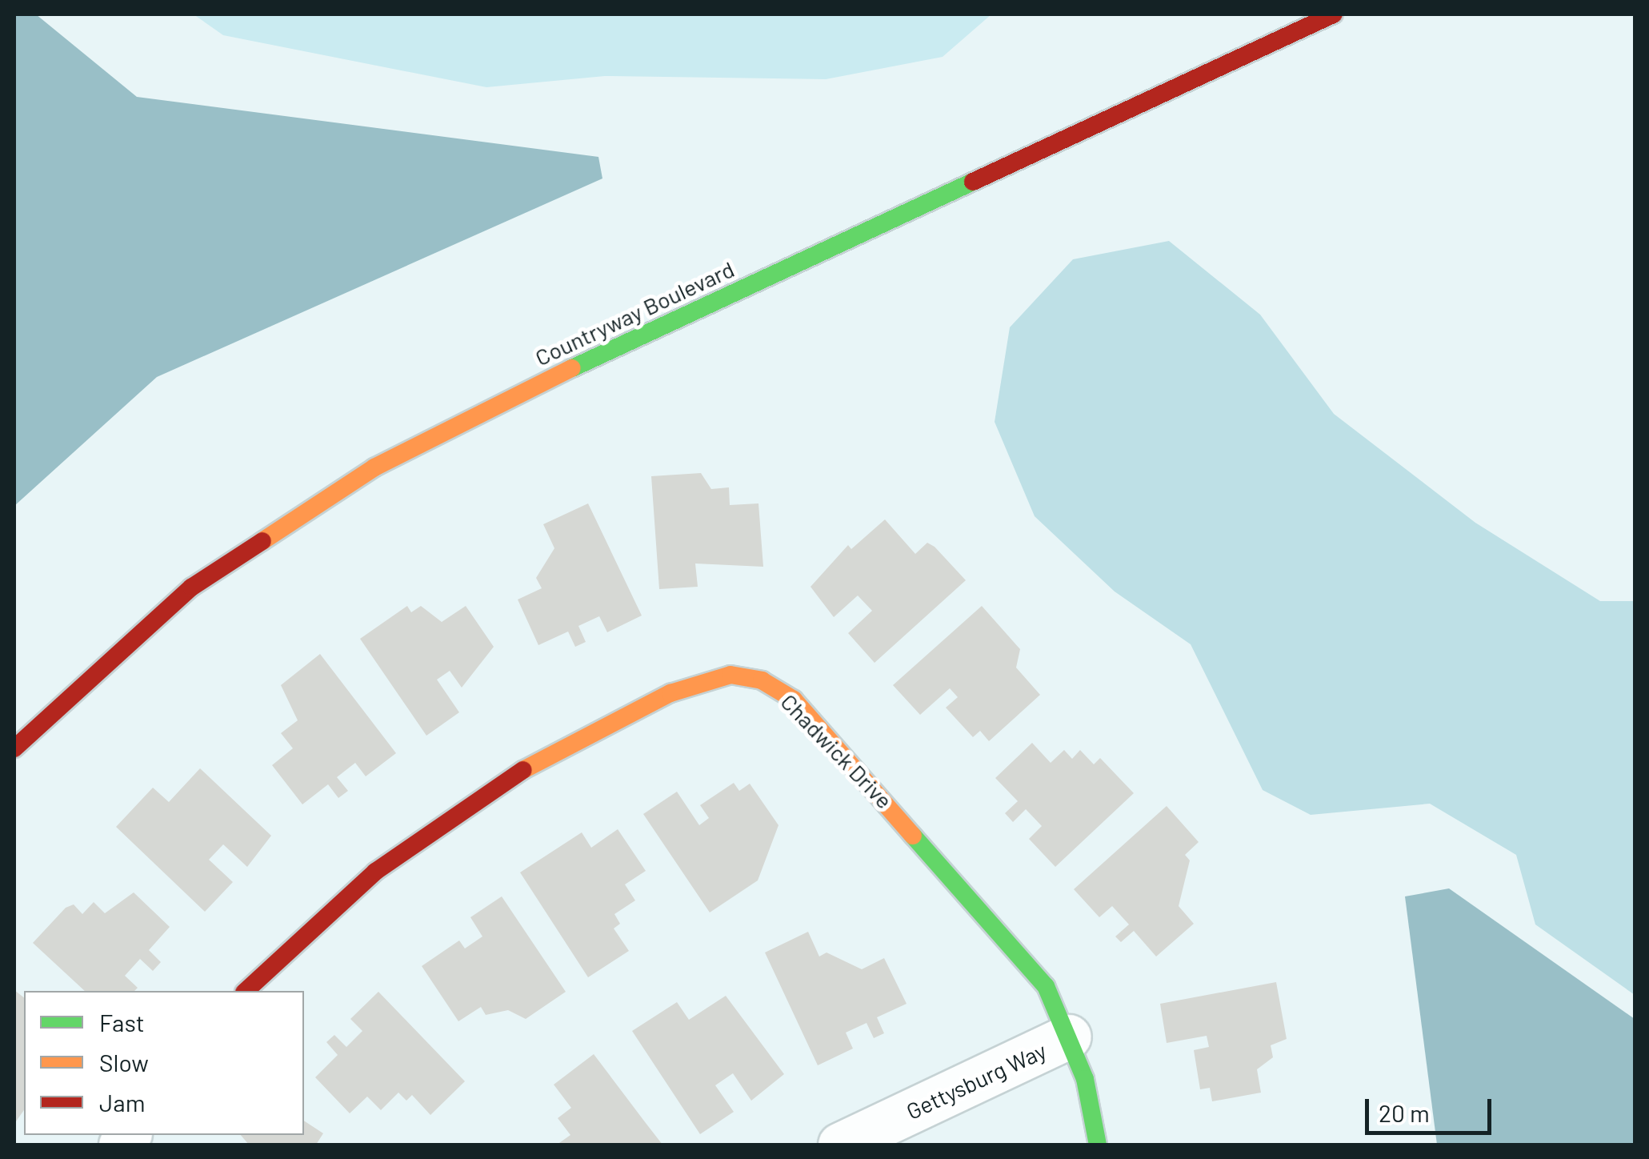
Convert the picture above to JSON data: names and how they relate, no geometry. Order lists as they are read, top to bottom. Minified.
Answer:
{"streets":{"street":["Countryway Boulevard","Chadwick Drive","Gettysburg Way"]},"crossings":[["Chadwick Drive","Gettysburg Way"]],"legend":["Fast","Slow","Jam"],"scale_bar":"20 m"}
